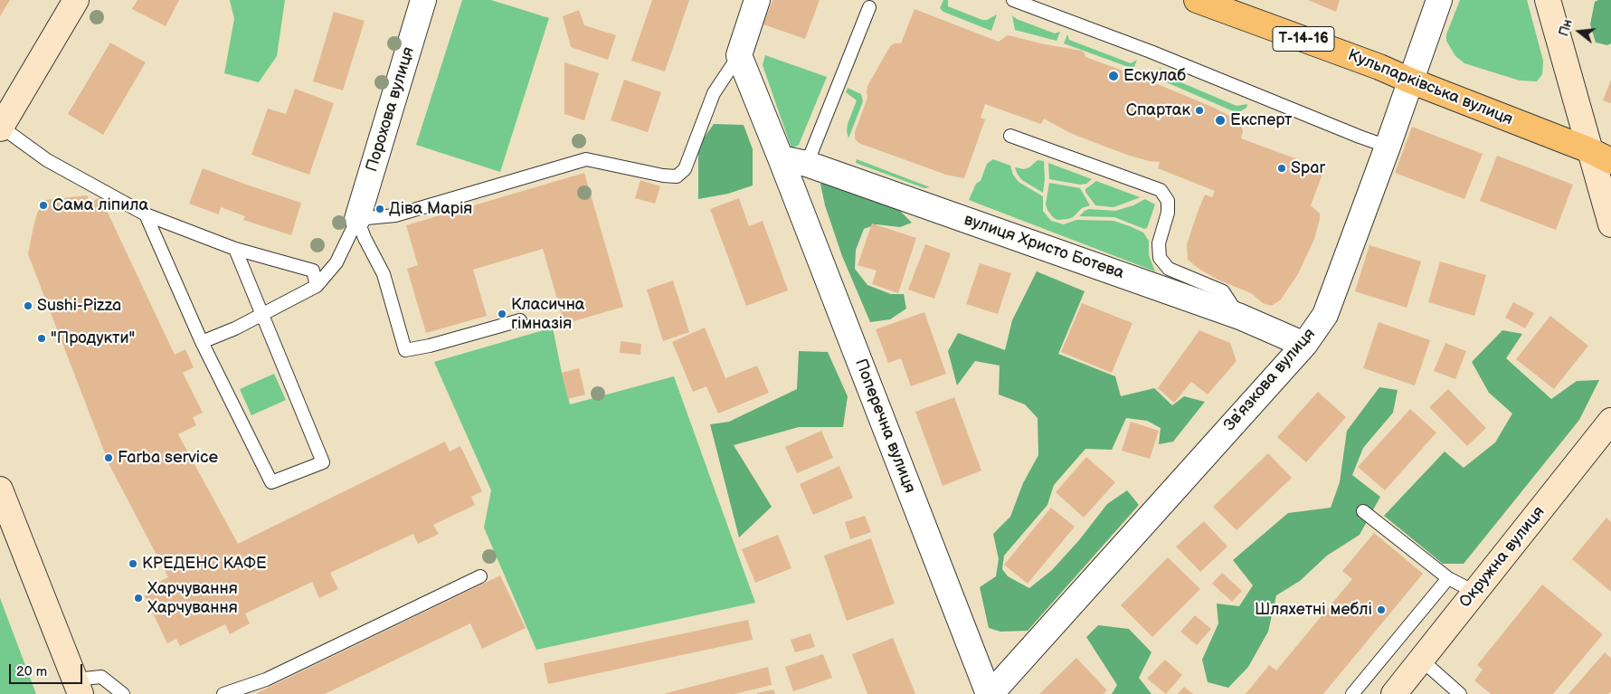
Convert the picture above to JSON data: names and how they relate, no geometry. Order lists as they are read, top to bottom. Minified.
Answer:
{"streets":{"main road":["Т-14-16","Кульпарківська вулиця","Окружна вулиця"],"street":["Порохова вулиця","вулиця Христо Ботева","Звʼязкова вулиця","Поперечна вулиця"]},"crossings":[["Кульпарківська вулиця","Звʼязкова вулиця"],["вулиця Христо Ботева","Звʼязкова вулиця"],["вулиця Христо Ботева","Поперечна вулиця"],["Звʼязкова вулиця","Поперечна вулиця"]],"places":["Ескулаб","Спартак","Експерт","Spar","Сама ліпила","Діва Марія","Sushi-Pizza","Класична гімназія","\"Продукти\"","Farba service","КРЕДЕНС КАФЕ","Харчування Харчування","Шляхетні меблі"],"scale_bar":"20 m","north":"left"}
